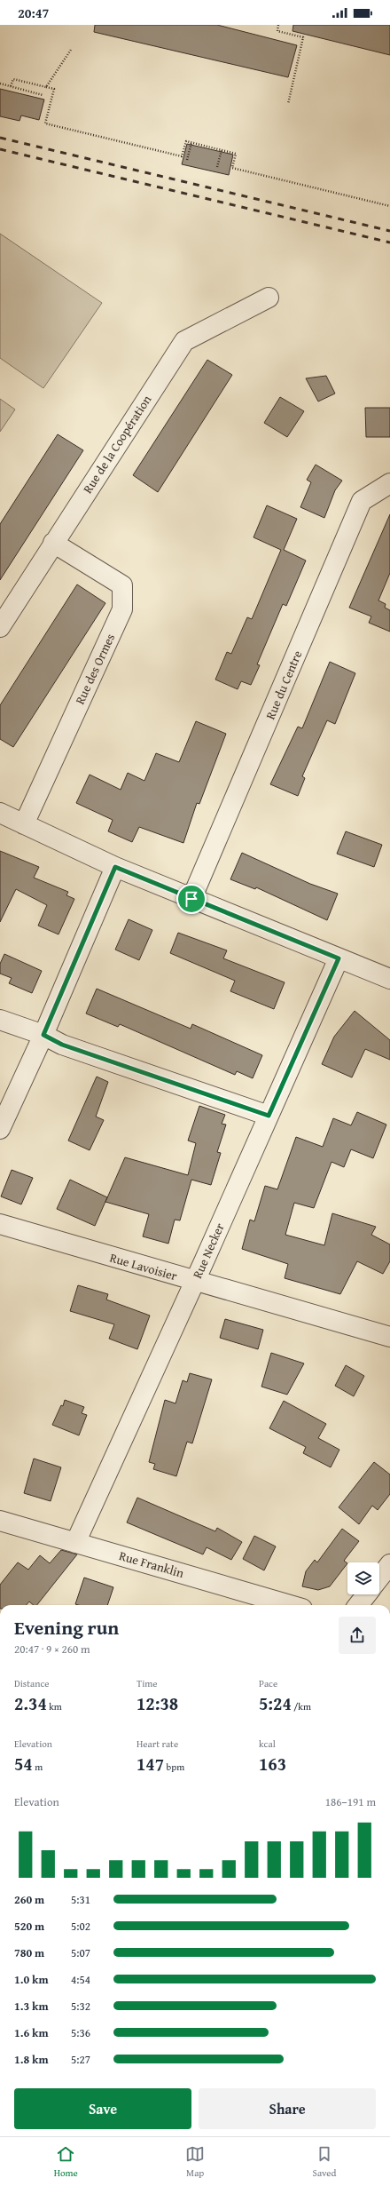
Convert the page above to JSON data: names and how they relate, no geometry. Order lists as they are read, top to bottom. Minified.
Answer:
{"streets":{"street":["Rue de la Coopération","Rue des Ormes","Rue du Centre","Rue Necker","Rue Lavoisier","Rue Franklin"]},"crossings":[["Rue de la Coopération","Rue des Ormes"],["Rue Necker","Rue Lavoisier"],["Rue Necker","Rue Franklin"]],"page":{"status":"20:47","heading":["Evening run","20:47 · 9 × 260 m"],"stats":[["Distance","2.34 km"],["Time","12:38"],["Pace","5:24 /km"],["Elevation","54 m"],["Heart rate","147 bpm"],["kcal","163"]],"chart":["Elevation","186–191 m"],"list":[{"name":"260 m","note":"5:31"},{"name":"520 m","note":"5:02"},{"name":"780 m","note":"5:07"},{"name":"1.0 km","note":"4:54"},{"name":"1.3 km","note":"5:32"},{"name":"1.6 km","note":"5:36"},{"name":"1.8 km","note":"5:27"}],"buttons":["Save","Share"],"tabs":["Home","Map","Saved"]}}
